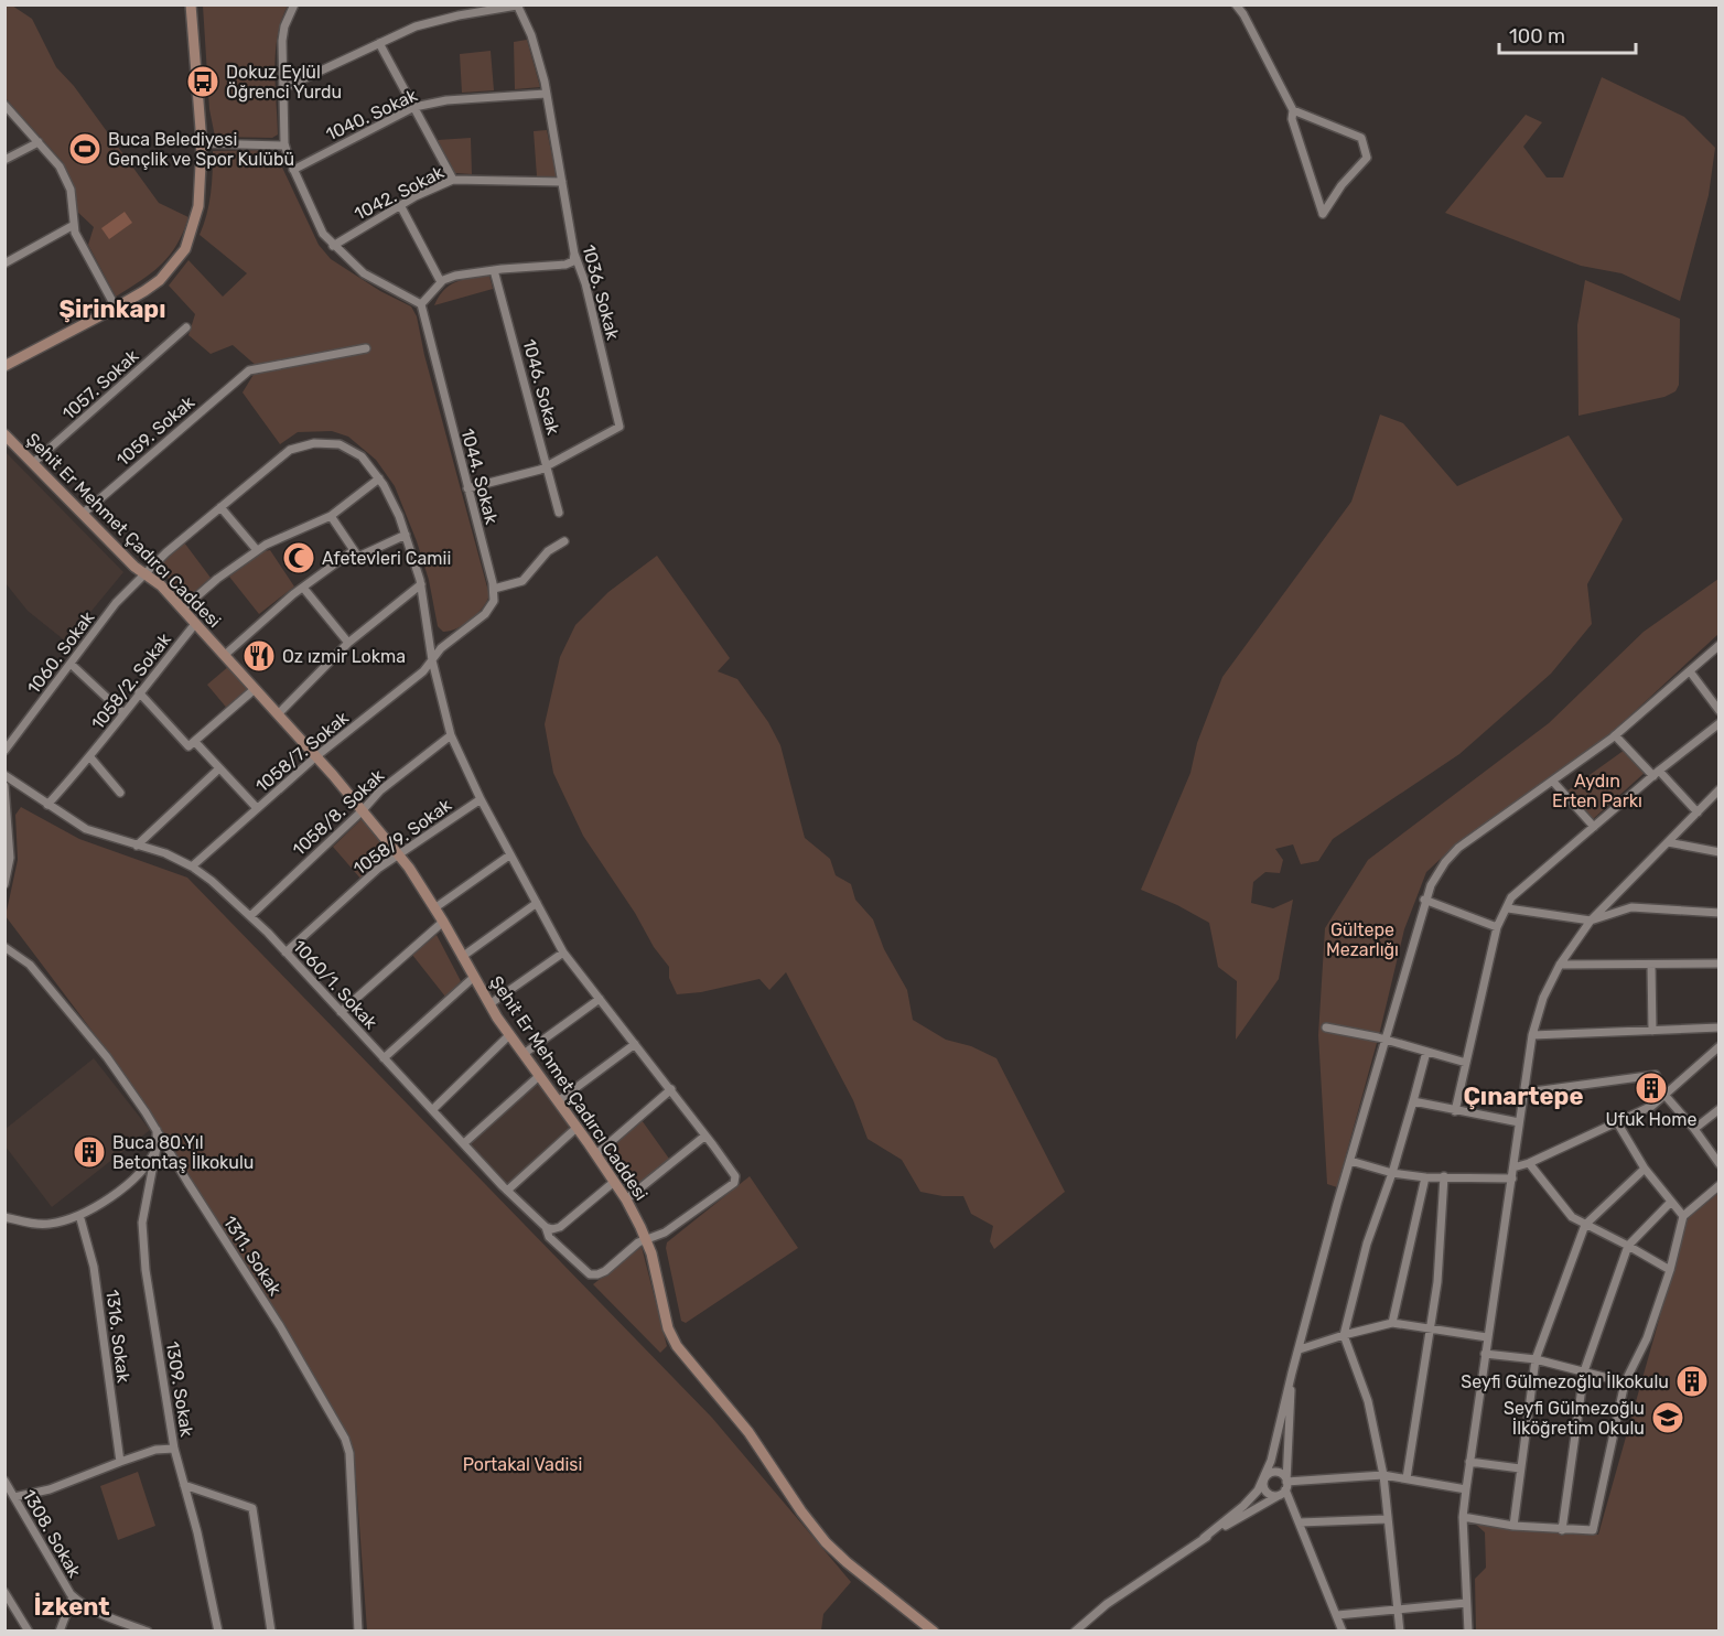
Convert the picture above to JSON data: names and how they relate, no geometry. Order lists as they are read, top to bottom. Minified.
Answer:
{"streets":{"main road":["Şehit Er Mehmet Çadırcı Caddesi"],"street":["1040. Sokak","1042. Sokak","1036. Sokak","1057. Sokak","1046. Sokak","1059. Sokak","1044. Sokak","1060. Sokak","1058/2. Sokak","1058/7. Sokak","1058/8. Sokak","1058/9. Sokak","1060/1. Sokak","1311. Sokak","1316. Sokak","1309. Sokak","1308. Sokak"]},"crossings":[["1040. Sokak","1036. Sokak"],["1042. Sokak","1036. Sokak"],["1036. Sokak","1046. Sokak"],["1036. Sokak","1044. Sokak"],["1057. Sokak","Şehit Er Mehmet Çadırcı Caddesi"],["1059. Sokak","Şehit Er Mehmet Çadırcı Caddesi"],["Şehit Er Mehmet Çadırcı Caddesi","1060. Sokak"],["Şehit Er Mehmet Çadırcı Caddesi","1058/2. Sokak"],["Şehit Er Mehmet Çadırcı Caddesi","1058/7. Sokak"],["Şehit Er Mehmet Çadırcı Caddesi","1058/8. Sokak"],["Şehit Er Mehmet Çadırcı Caddesi","1058/9. Sokak"],["Şehit Er Mehmet Çadırcı Caddesi","1060/1. Sokak"],["1060. Sokak","1058/7. Sokak"],["1060. Sokak","1058/8. Sokak"],["1060. Sokak","1058/9. Sokak"],["1060. Sokak","1060/1. Sokak"],["1058/2. Sokak","1060/1. Sokak"],["1058/7. Sokak","1060/1. Sokak"],["1058/8. Sokak","1060/1. Sokak"],["1058/9. Sokak","1060/1. Sokak"],["1311. Sokak","1309. Sokak"]],"districts":["Şirinkapı","Çınartepe","İzkent"],"parks":["Aydın Erten Parkı","Gültepe Mezarlığı","Portakal Vadisi"],"places":{"bus stop":["Dokuz Eylül Öğrenci Yurdu"],"sports":["Buca Belediyesi Gençlik ve Spor Kulübü"],"mosque":["Afetevleri Camii"],"restaurant":["Oz ızmir Lokma"],"building":["Ufuk Home","Buca 80.Yıl Betontaş İlkokulu","Seyfi Gülmezoğlu İlkokulu"],"school or university":["Seyfi Gülmezoğlu İlköğretim Okulu"]},"scale_bar":"100 m"}
